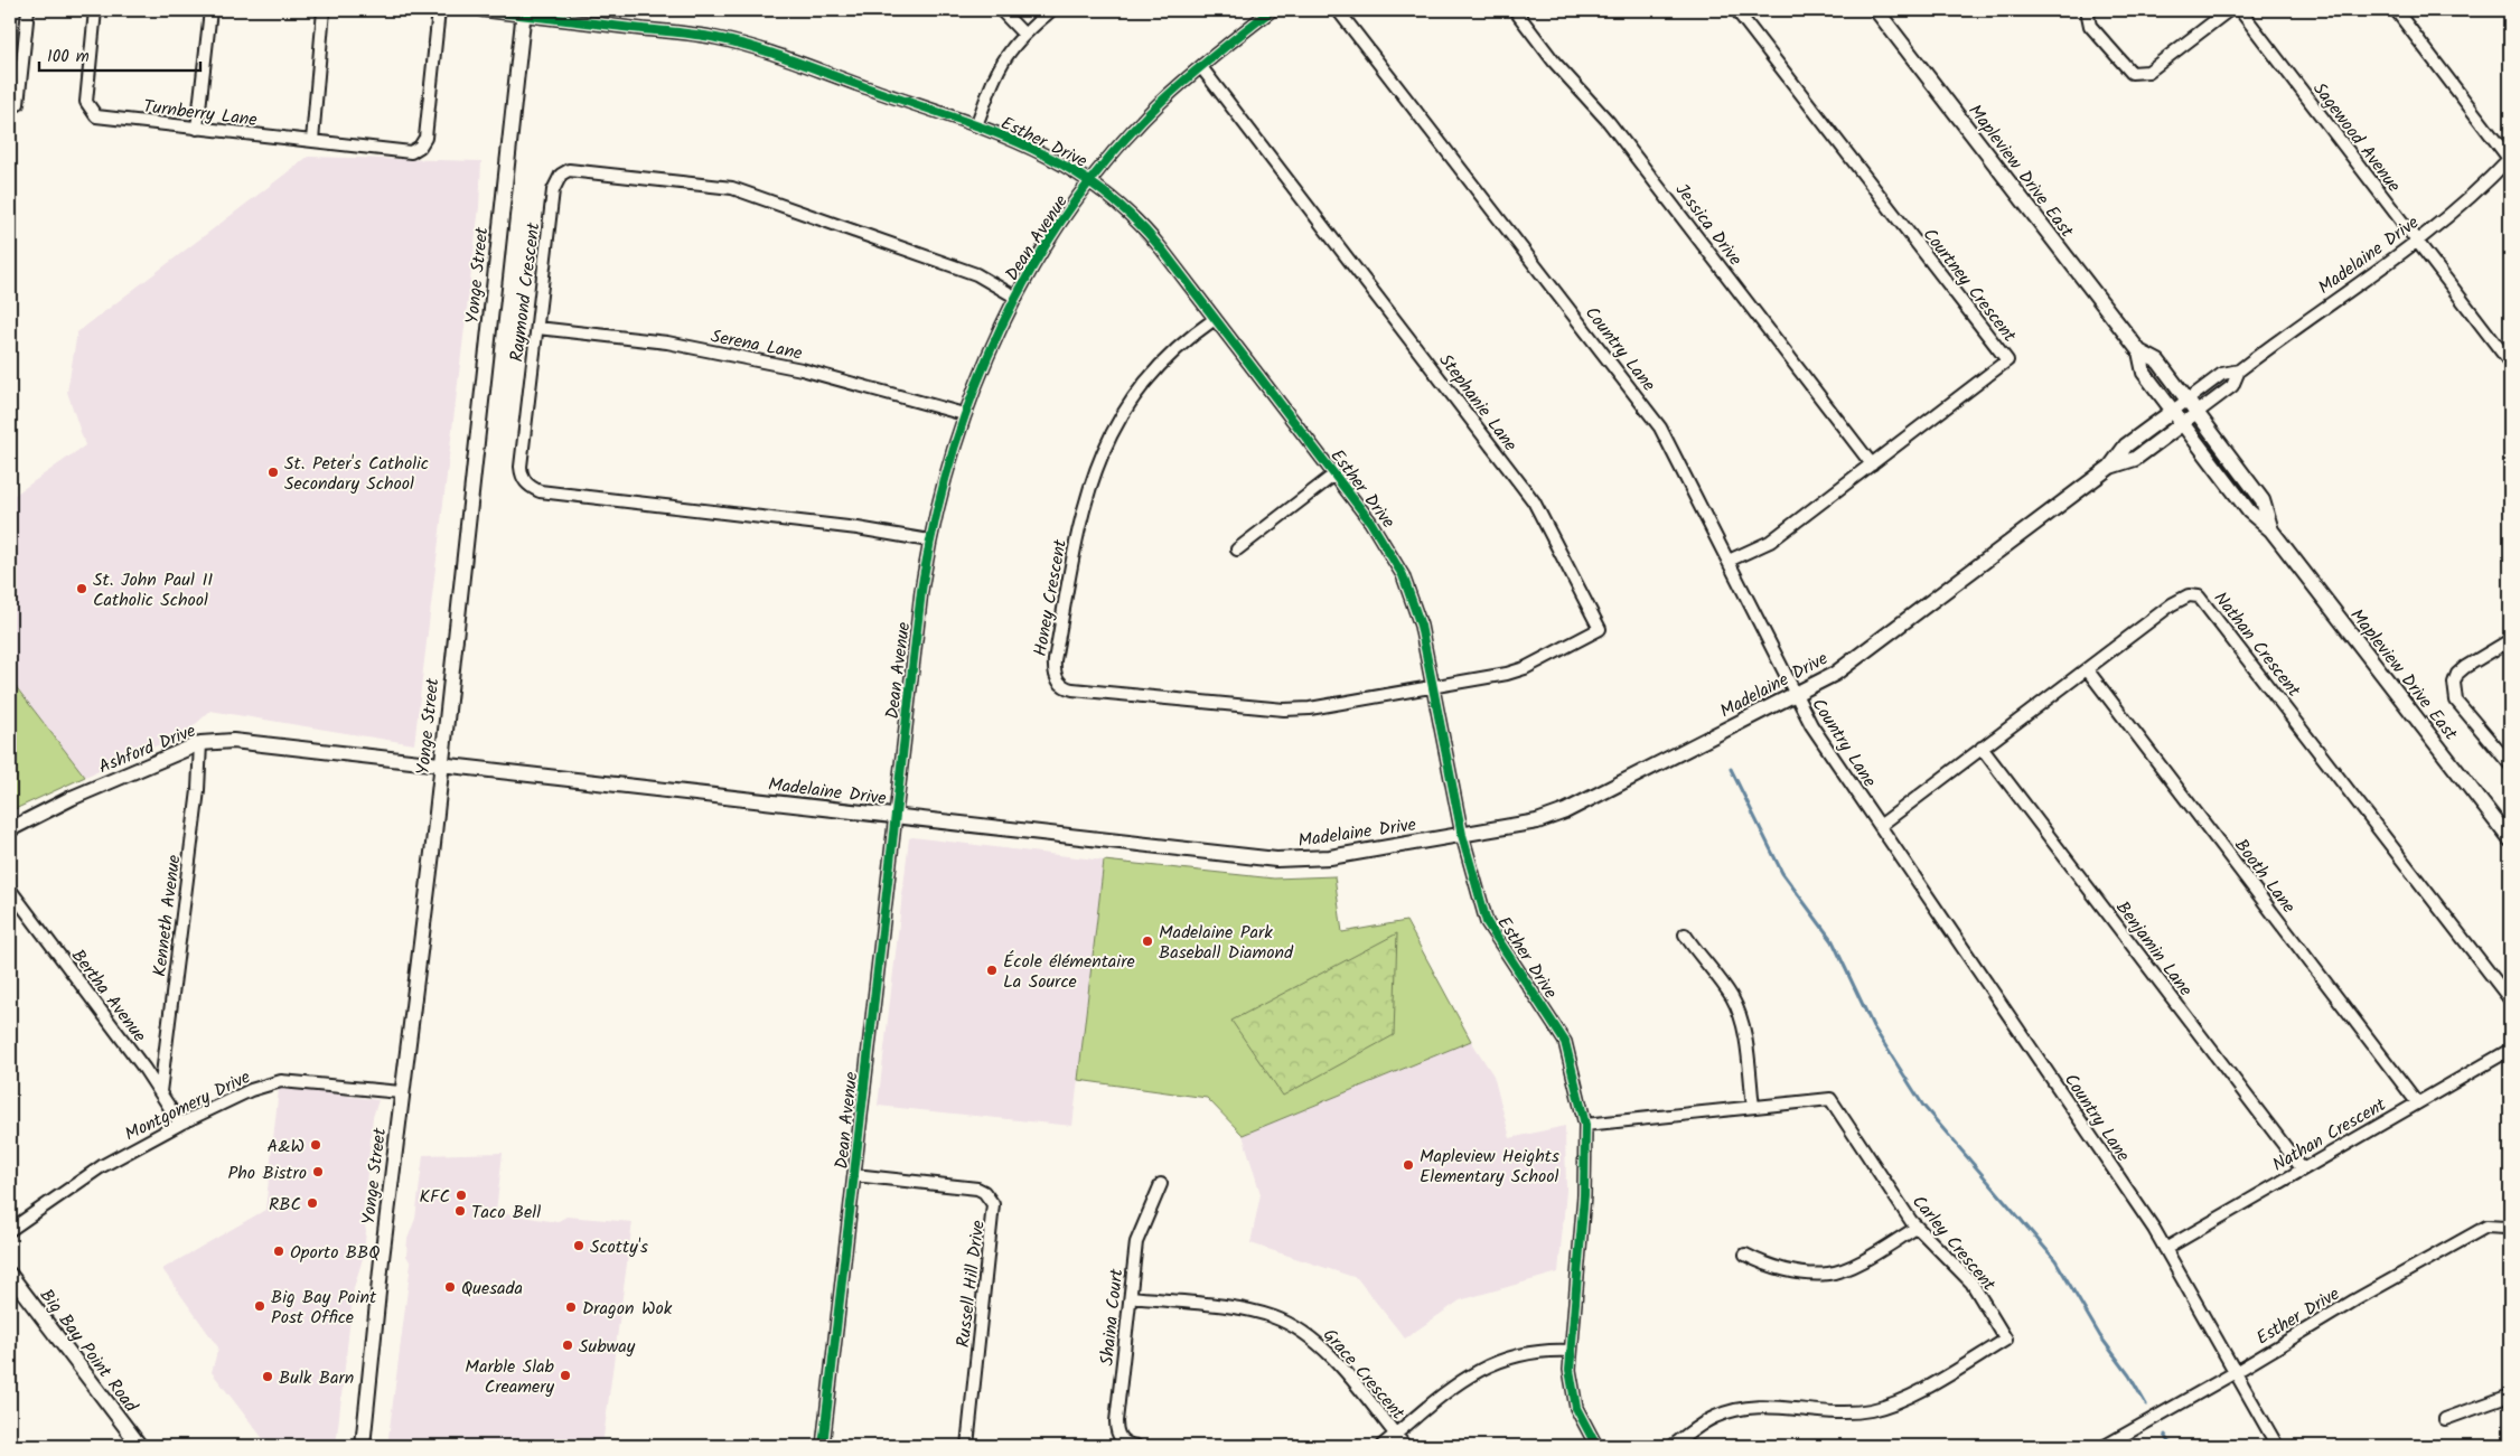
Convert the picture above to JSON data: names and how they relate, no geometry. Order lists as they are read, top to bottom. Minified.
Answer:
{"streets":{"main road":["Mapleview Drive East","Madelaine Drive","Yonge Street","Ashford Drive","Big Bay Point Road"],"street":["Turnberry Lane","Sagewood Avenue","Esther Drive","Jessica Drive","Dean Avenue","Courtney Crescent","Raymond Crescent","Serena Lane","Country Lane","Stephanie Lane","Honey Crescent","Nathan Crescent","Booth Lane","Kenneth Avenue","Benjamin Lane","Bertha Avenue","Montgomery Drive","Carley Crescent","Russell Hill Drive","Shaina Court","Grace Crescent"]},"crossings":[["Sagewood Avenue","Madelaine Drive"],["Esther Drive","Dean Avenue"],["Esther Drive","Madelaine Drive"],["Esther Drive","Yonge Street"],["Esther Drive","Country Lane"],["Esther Drive","Stephanie Lane"],["Esther Drive","Honey Crescent"],["Esther Drive","Carley Crescent"],["Mapleview Drive East","Madelaine Drive"],["Jessica Drive","Courtney Crescent"],["Dean Avenue","Madelaine Drive"],["Dean Avenue","Raymond Crescent"],["Dean Avenue","Serena Lane"],["Dean Avenue","Stephanie Lane"],["Dean Avenue","Russell Hill Drive"],["Madelaine Drive","Yonge Street"],["Madelaine Drive","Country Lane"],["Madelaine Drive","Ashford Drive"],["Yonge Street","Ashford Drive"],["Yonge Street","Montgomery Drive"],["Courtney Crescent","Country Lane"],["Raymond Crescent","Serena Lane"],["Country Lane","Nathan Crescent"],["Stephanie Lane","Honey Crescent"],["Nathan Crescent","Booth Lane"],["Nathan Crescent","Benjamin Lane"],["Ashford Drive","Kenneth Avenue"],["Kenneth Avenue","Bertha Avenue"],["Bertha Avenue","Montgomery Drive"],["Shaina Court","Grace Crescent"]],"places":["St. Peter's Catholic Secondary School","St. John Paul II Catholic School","Madelaine Park Baseball Diamond","École élémentaire La Source","A&W","Mapleview Heights Elementary School","Pho Bistro","KFC","RBC","Taco Bell","Scotty's","Oporto BBQ","Quesada","Big Bay Point Post Office","Dragon Wok","Subway","Marble Slab Creamery","Bulk Barn"],"scale_bar":"100 m"}
